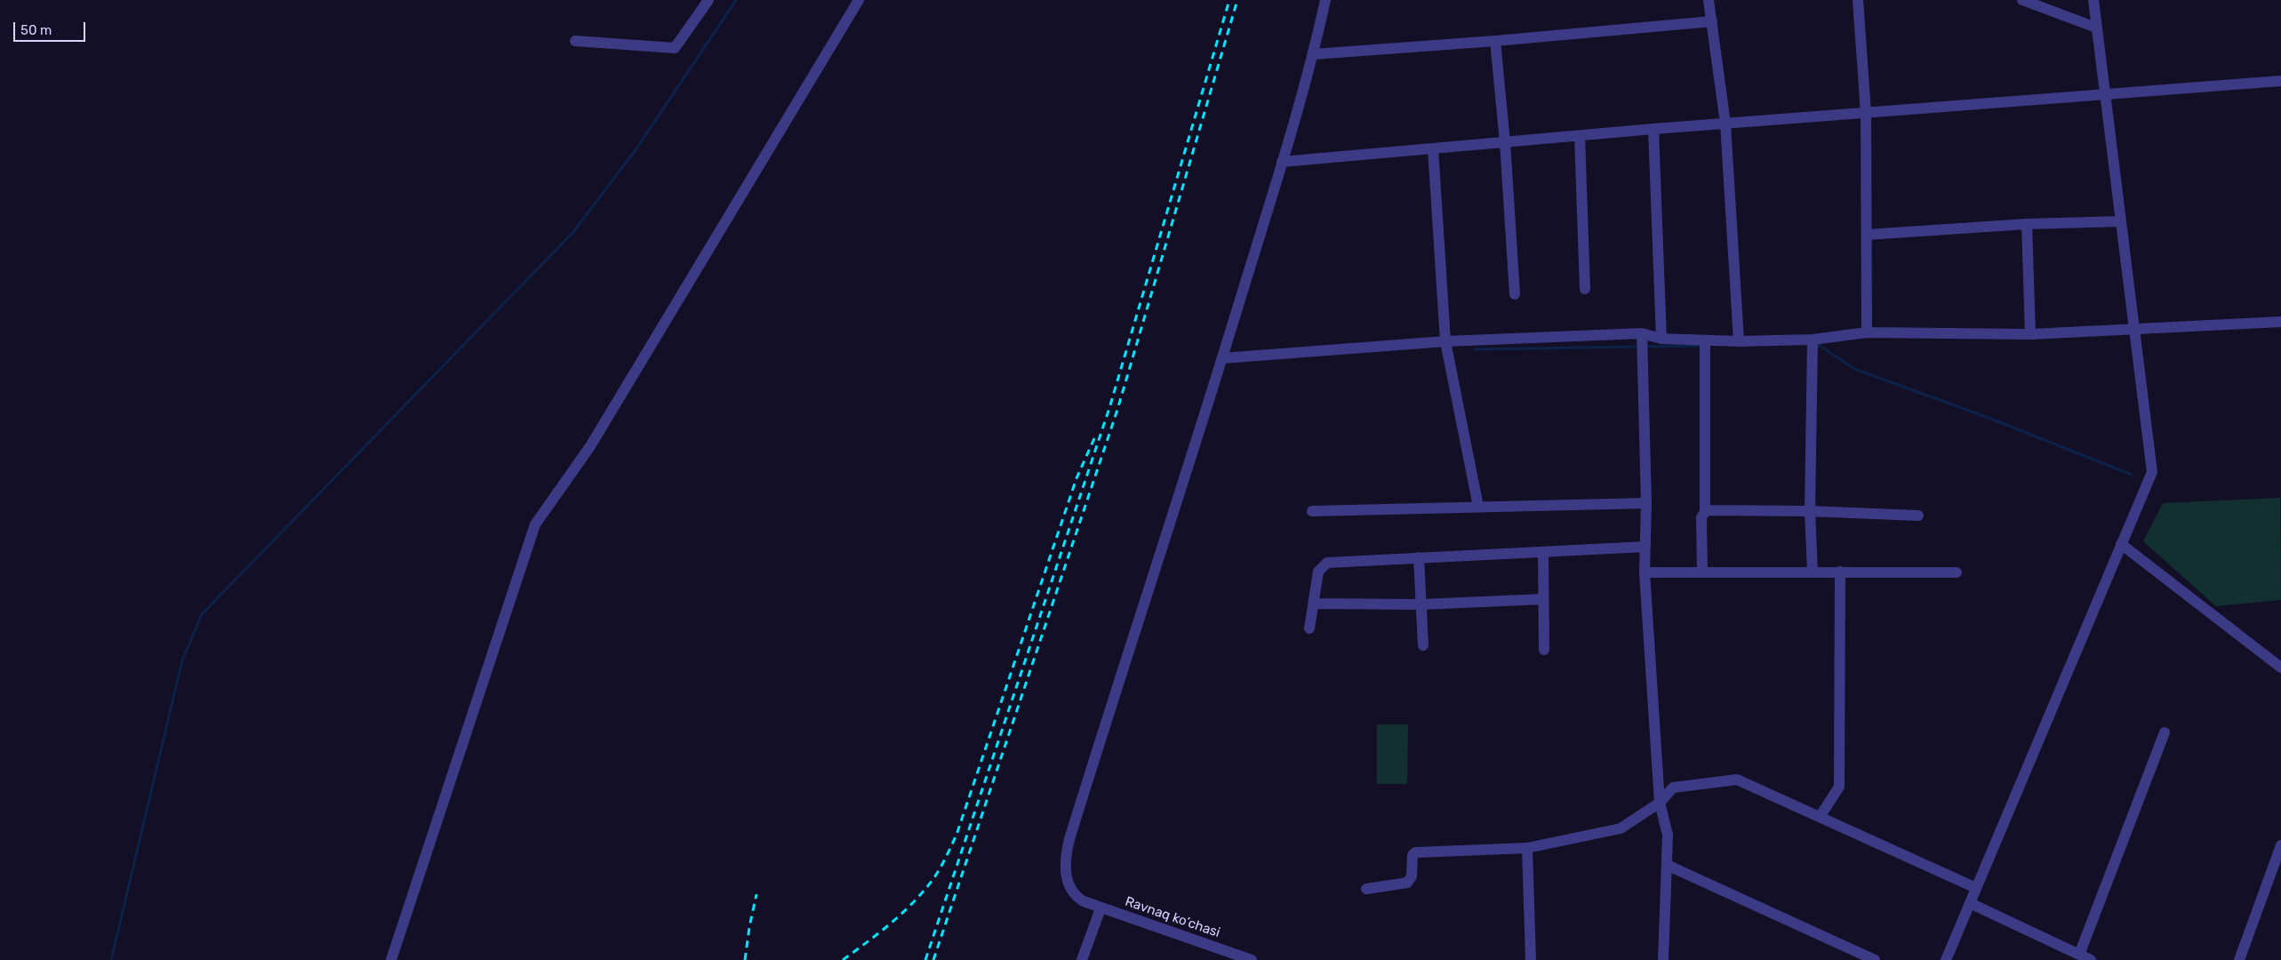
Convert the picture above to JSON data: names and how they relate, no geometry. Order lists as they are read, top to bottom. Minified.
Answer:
{"streets":{"street":["Ravnaq ko‘chasi"]},"scale_bar":"50 m"}
